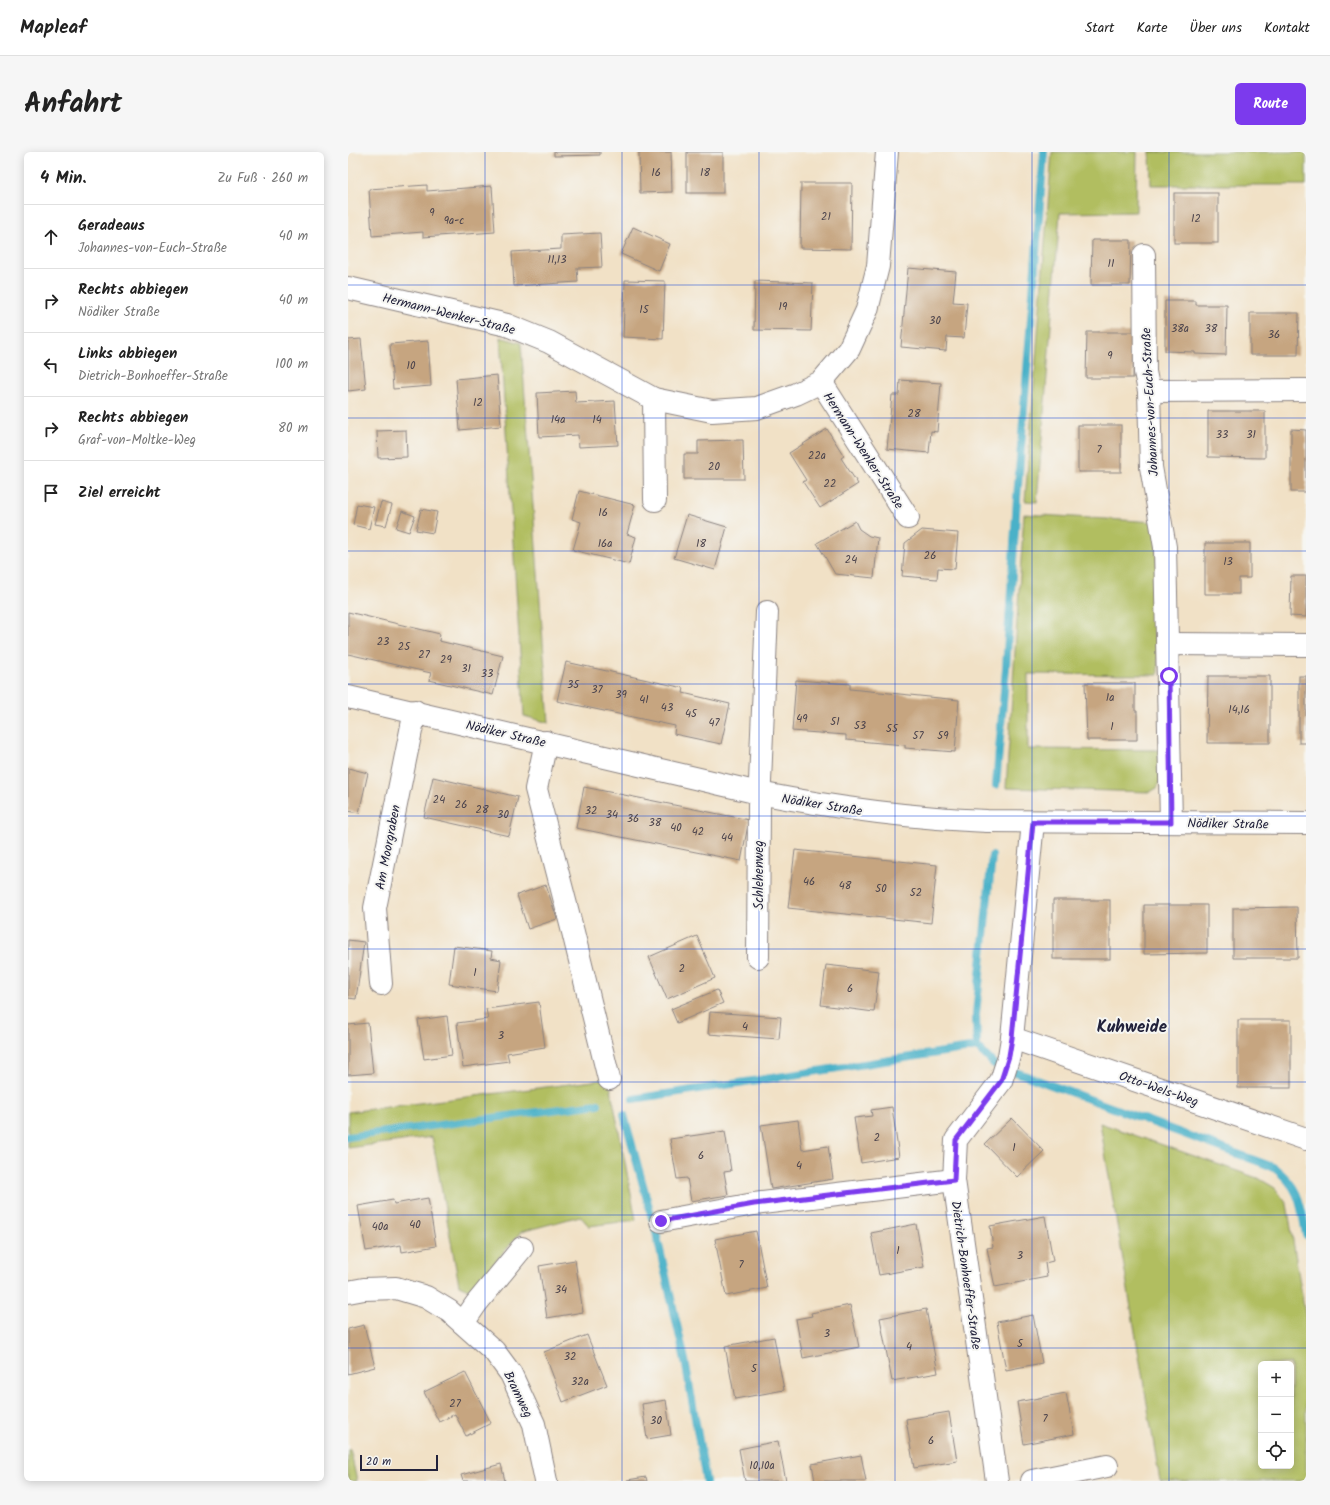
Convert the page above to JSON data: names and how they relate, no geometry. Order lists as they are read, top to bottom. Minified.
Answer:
{"streets":{"street":["Hermann-Wenker-Straße","Johannes-von-Euch-Straße","Nödiker Straße","Am Moorgraben","Schlehenweg","Otto-Wels-Weg","Dietrich-Bonhoeffer-Straße","Bramweg"]},"crossings":[["Johannes-von-Euch-Straße","Nödiker Straße"],["Nödiker Straße","Am Moorgraben"],["Nödiker Straße","Schlehenweg"],["Nödiker Straße","Dietrich-Bonhoeffer-Straße"],["Otto-Wels-Weg","Dietrich-Bonhoeffer-Straße"]],"districts":["Kuhweide"],"house_numbers":["16","18","9","21","12","9a-c","11,13","11","19","15","30","38a","38","36","9","10","12","28","14a","14","33","31","7","22a","20","22","16","16a","18","26","24","13","23","25","27","29","31","33","35","37","39","1a","41","43","14,16","45","49","51","47","53","1","55","57","59","24","26","28","32","30","34","36","38","40","42","44","46","48","50","52","2","1","6","4","3","2","1","6","4","40","40a","1","3","7","34","3","5","4","32","5","32a","27","7","30","6","10,10a"],"scale_bar":"20 m","page":{"header":"Mapleaf","nav":["Start","Karte","Über uns","Kontakt"],"title":"Anfahrt","buttons":"Route","heading":["4 Min.","Zu Fuß · 260 m"],"list":[["Geradeaus","Johannes-von-Euch-Straße","40 m"],["Rechts abbiegen","Nödiker Straße","40 m"],["Links abbiegen","Dietrich-Bonhoeffer-Straße","100 m"],["Rechts abbiegen","Graf-von-Moltke-Weg","80 m"],"Ziel erreicht"],"map_buttons":["+","−"],"scale":"20 m"}}
